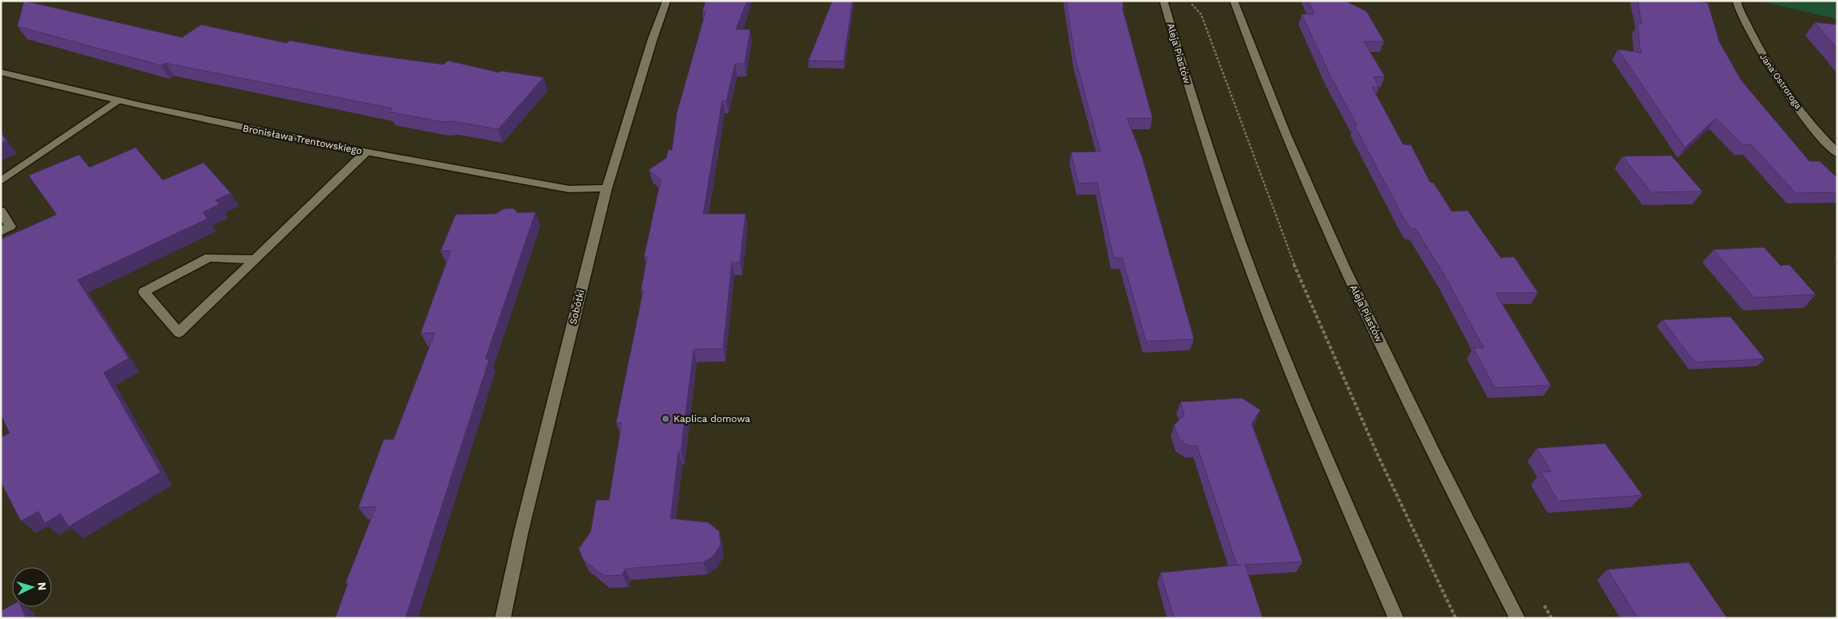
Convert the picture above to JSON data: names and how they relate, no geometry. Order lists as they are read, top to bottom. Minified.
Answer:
{"streets":{"street":["Aleja Piastów","Jana Ostroroga","Bronisława Trentowskiego","Sobótki"]},"crossings":[["Bronisława Trentowskiego","Sobótki"]],"places":["Kaplica domowa"],"north":"right"}
